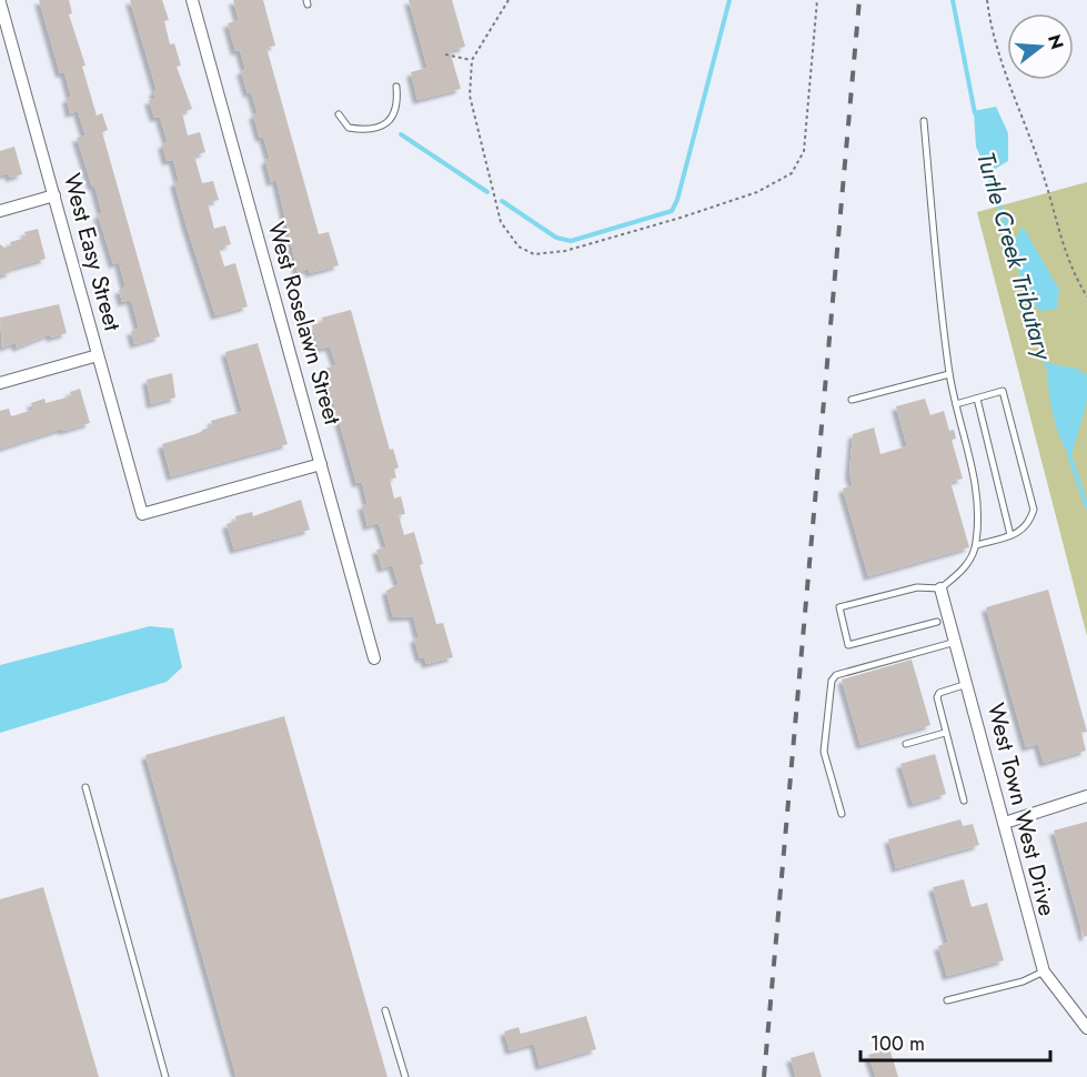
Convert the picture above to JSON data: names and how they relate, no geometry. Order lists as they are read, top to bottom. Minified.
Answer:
{"streets":{"street":["West Easy Street","West Roselawn Street","West Town West Drive"]},"crossings":[["West Easy Street","West Roselawn Street"]],"water":["Turtle Creek Tributary"],"scale_bar":"100 m","north":"right"}
